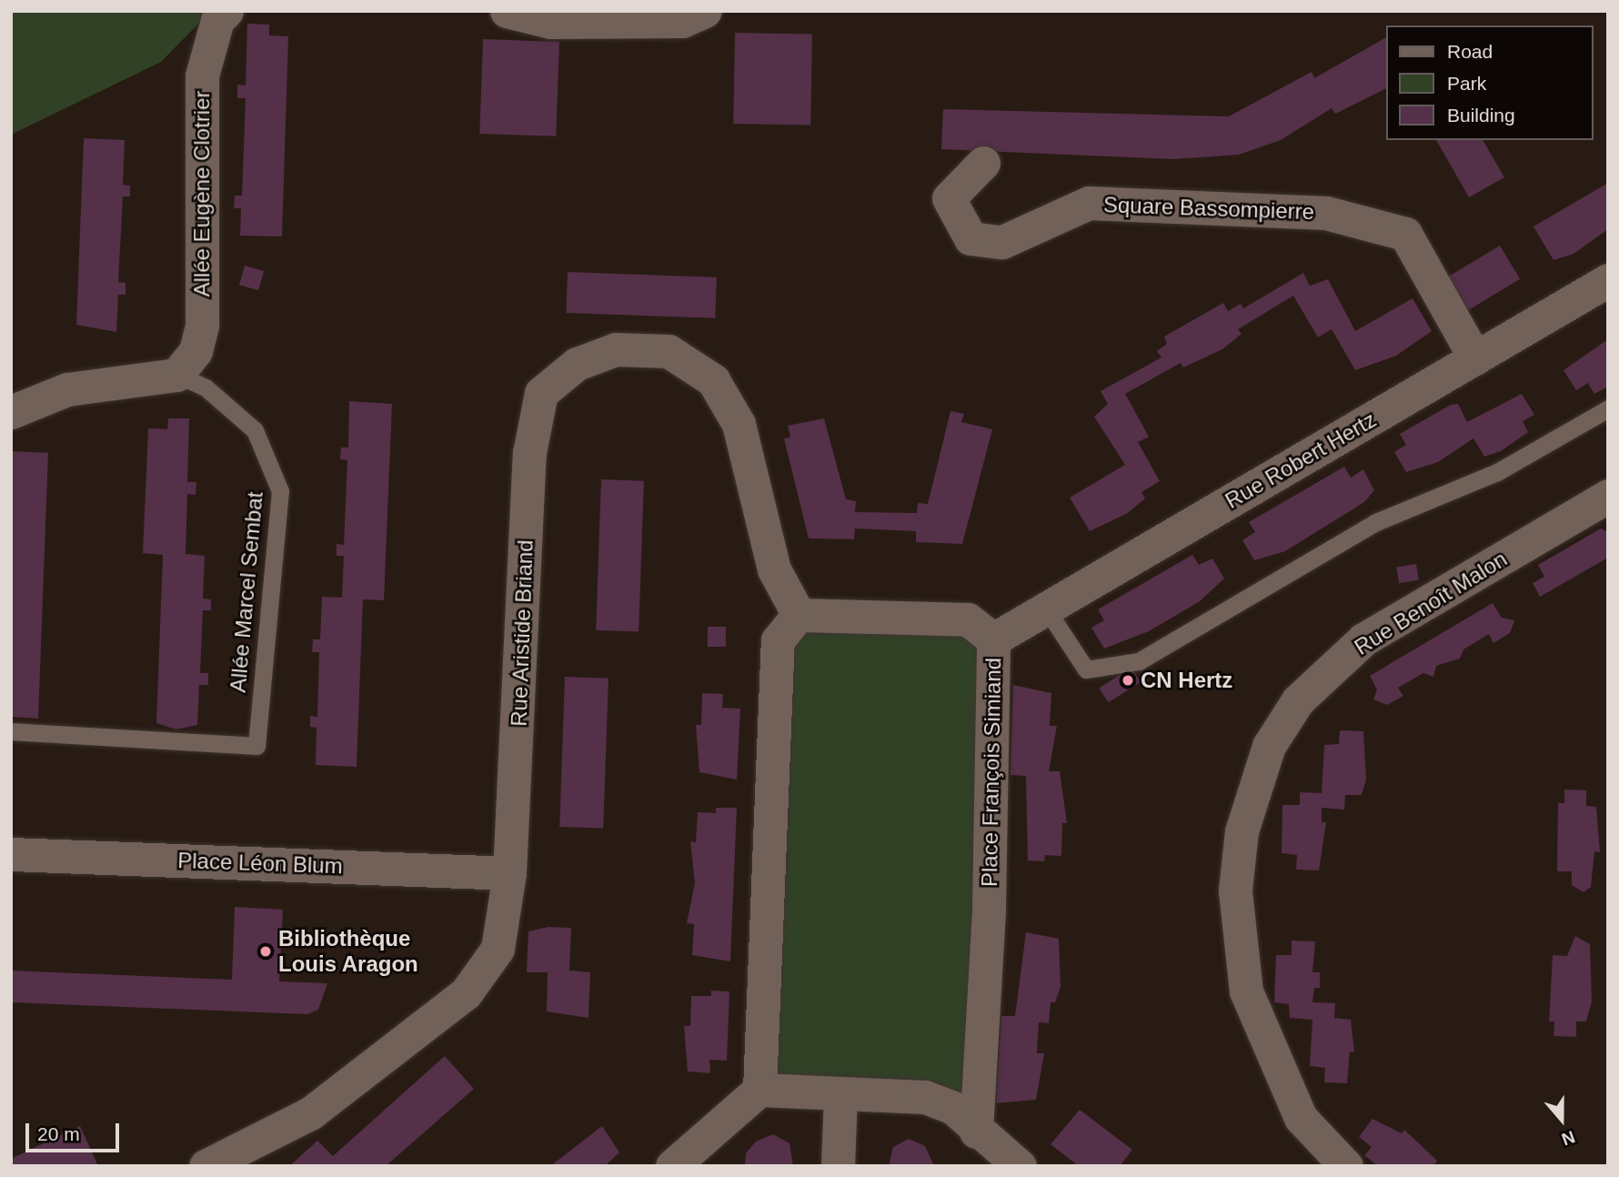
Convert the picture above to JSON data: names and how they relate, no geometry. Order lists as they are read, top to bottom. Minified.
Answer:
{"streets":{"street":["Allée Eugène Clotrier","Square Bassompierre","Rue Robert Hertz","Rue Benoît Malon","Rue Aristide Briand","Place François Simiand","Place Léon Blum"],"lane":["Allée Marcel Sembat"]},"crossings":[["Allée Eugène Clotrier","Allée Marcel Sembat"],["Square Bassompierre","Rue Robert Hertz"],["Rue Robert Hertz","Place François Simiand"],["Rue Aristide Briand","Place François Simiand"],["Rue Aristide Briand","Place Léon Blum"]],"places":["CN Hertz","Bibliothèque Louis Aragon"],"legend":["Road","Park","Building"],"scale_bar":"20 m","north":"bottom"}
